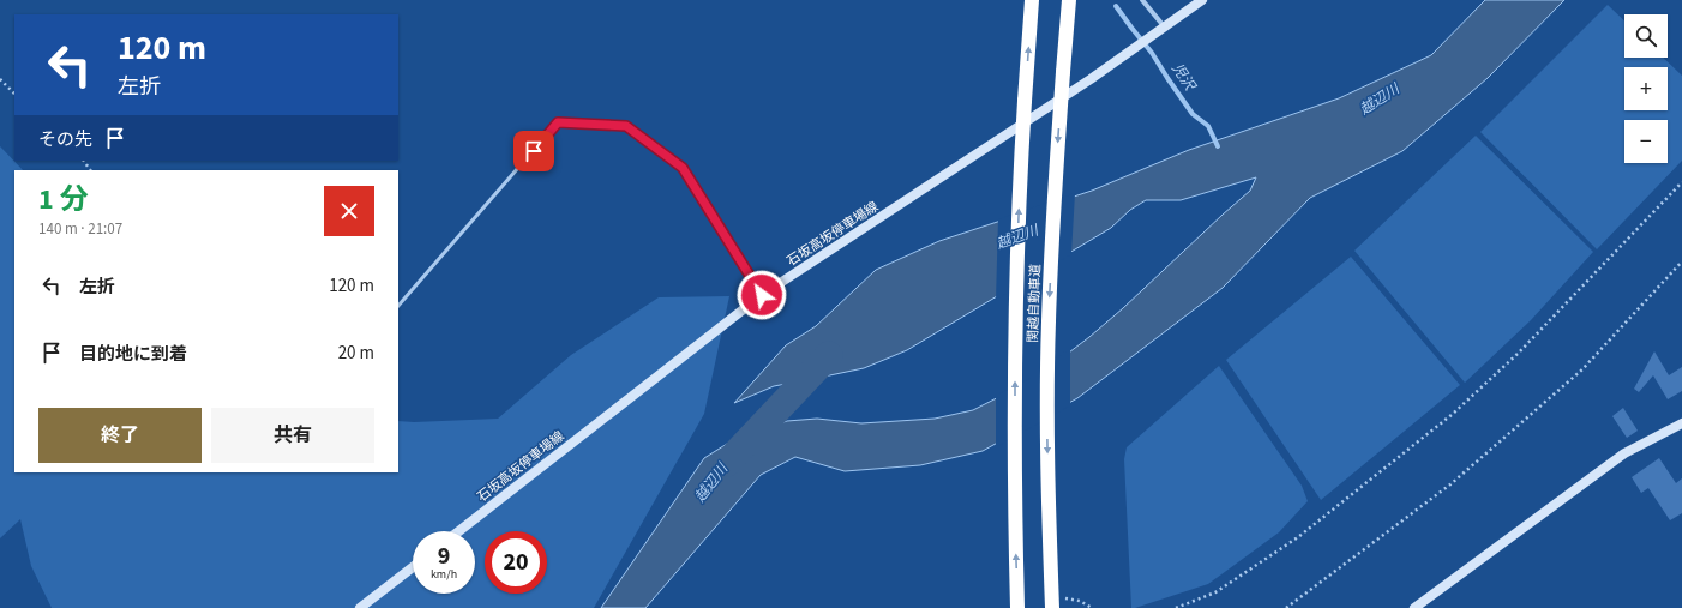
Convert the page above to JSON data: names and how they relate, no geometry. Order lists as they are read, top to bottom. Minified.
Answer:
{"streets":{"highway":["関越自動車道"],"main road":["石坂高坂停車場線"]},"water":["児沢","越辺川"],"page":{"map_buttons":["+","−"],"turn":["120 m","左折"],"then":"その先","heading":["1 分","140 m · 21:07"],"list":[{"name":"左折","value":"120 m"},{"name":"目的地に到着","value":"20 m"}],"buttons":["終了","共有"],"speed":"9 km/h","limit":"20"}}
